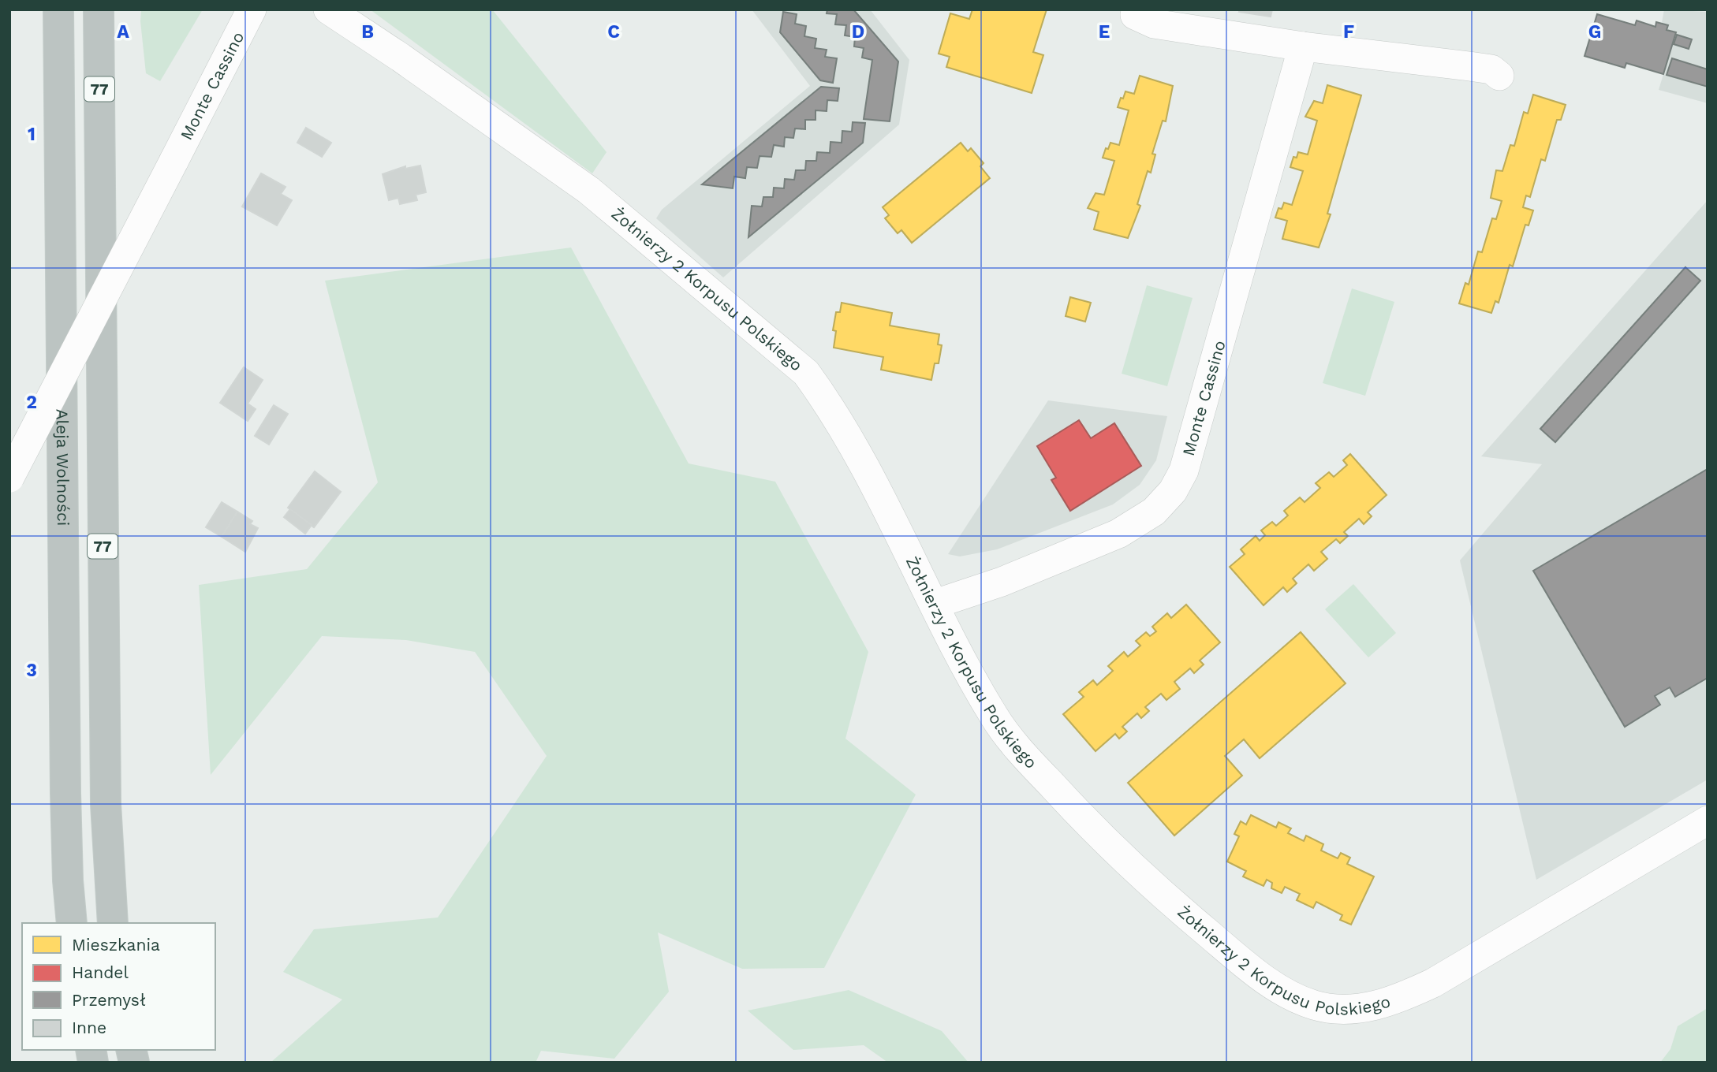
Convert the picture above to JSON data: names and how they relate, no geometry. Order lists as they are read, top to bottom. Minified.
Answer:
{"streets":{"highway":["77","Aleja Wolności"],"street":["Monte Cassino","Żołnierzy 2 Korpusu Polskiego"]},"crossings":[["Monte Cassino","Żołnierzy 2 Korpusu Polskiego"]],"legend":["Mieszkania","Handel","Przemysł","Inne"],"grid":{"columns":["A","B","C","D","E","F","G"],"rows":["1","2","3"]}}
